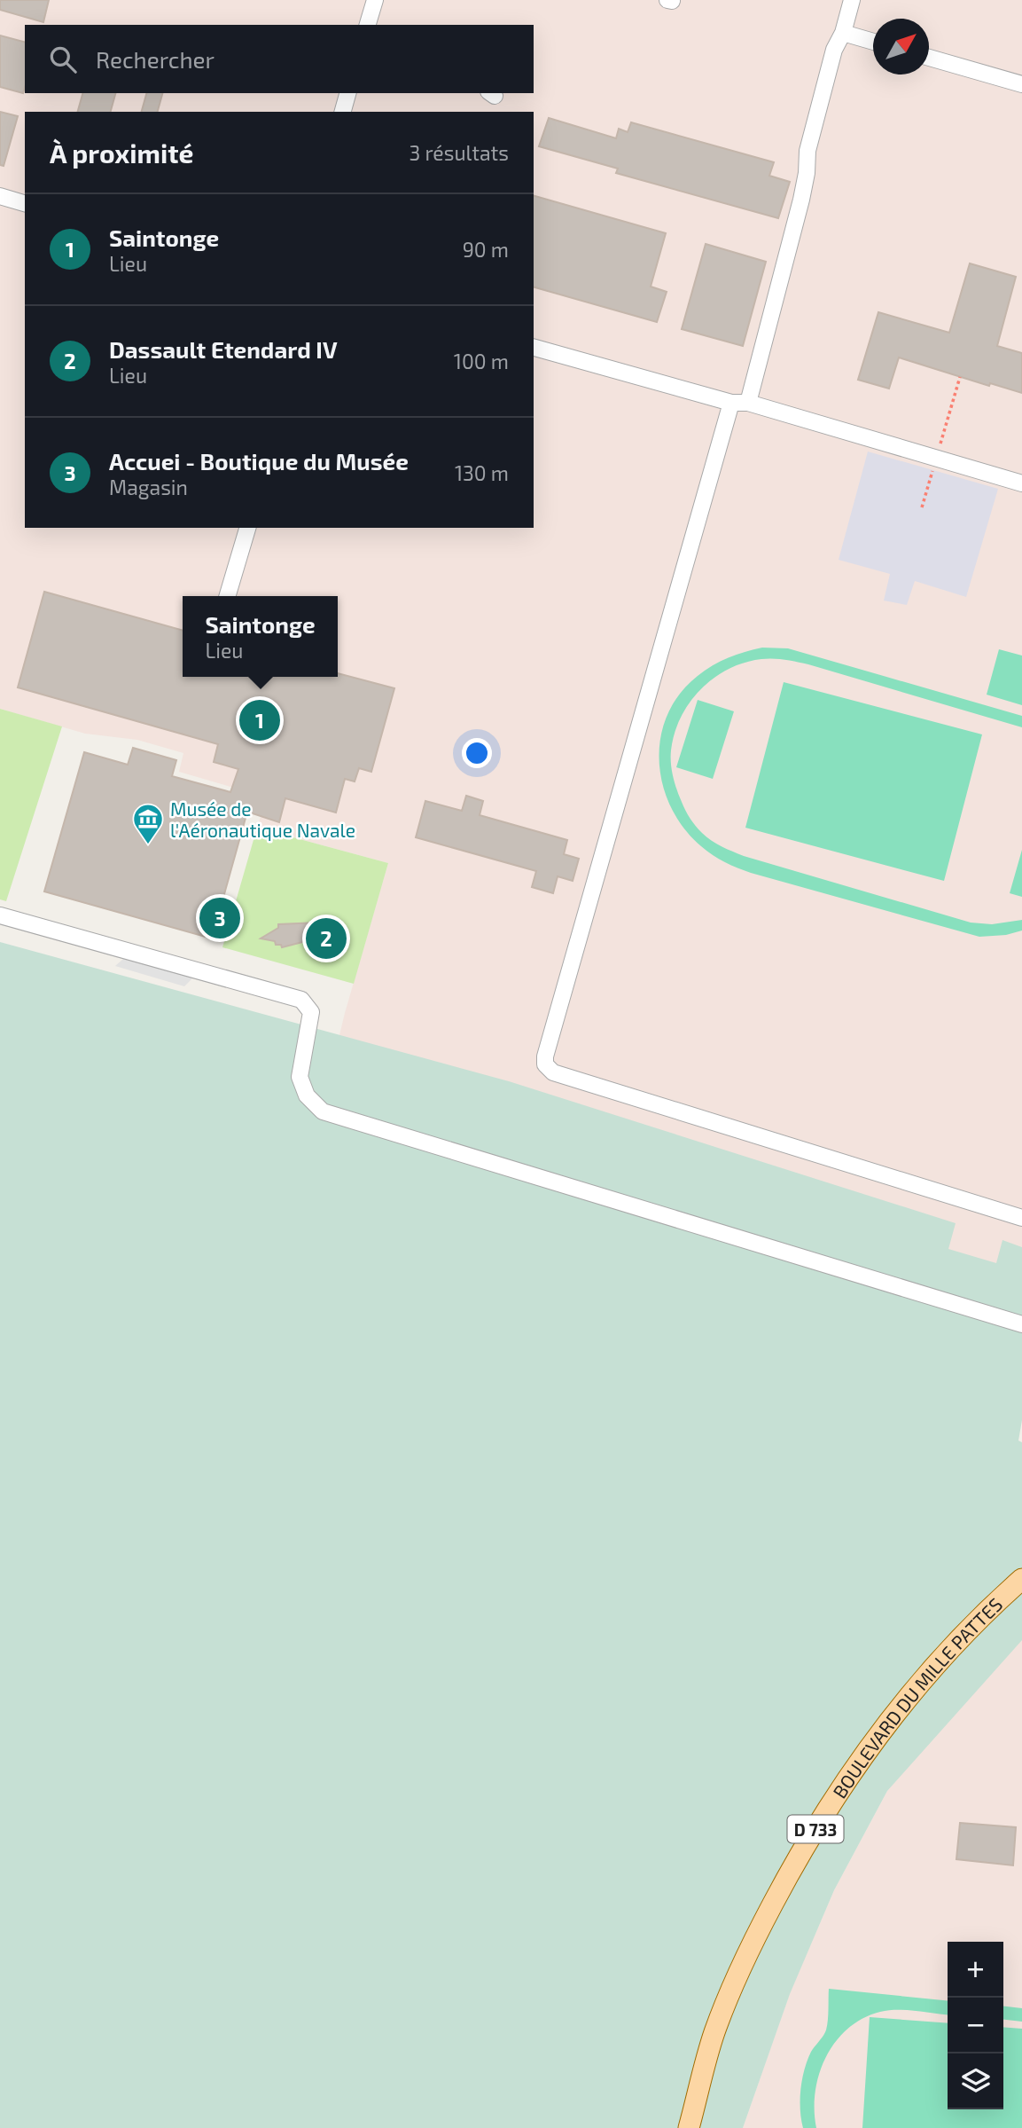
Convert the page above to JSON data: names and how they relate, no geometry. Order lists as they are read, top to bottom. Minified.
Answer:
{"streets":{"main road":["BOULEVARD DU MILLE PATTES","D 733"]},"places":{"museum":["Musée de l'Aéronautique Navale"]},"north":"top right","page":{"search":"Rechercher","heading":["À proximité","3 résultats"],"list":[{"mark":"1","name":"Saintonge","note":"Lieu","value":"90 m"},{"mark":"2","name":"Dassault Etendard IV","note":"Lieu","value":"100 m"},{"mark":"3","name":"Accuei - Boutique du Musée","note":"Magasin","value":"130 m"}],"popup":["Saintonge","Lieu"],"pins":["1","3","2"],"map_buttons":["+","−"]}}
